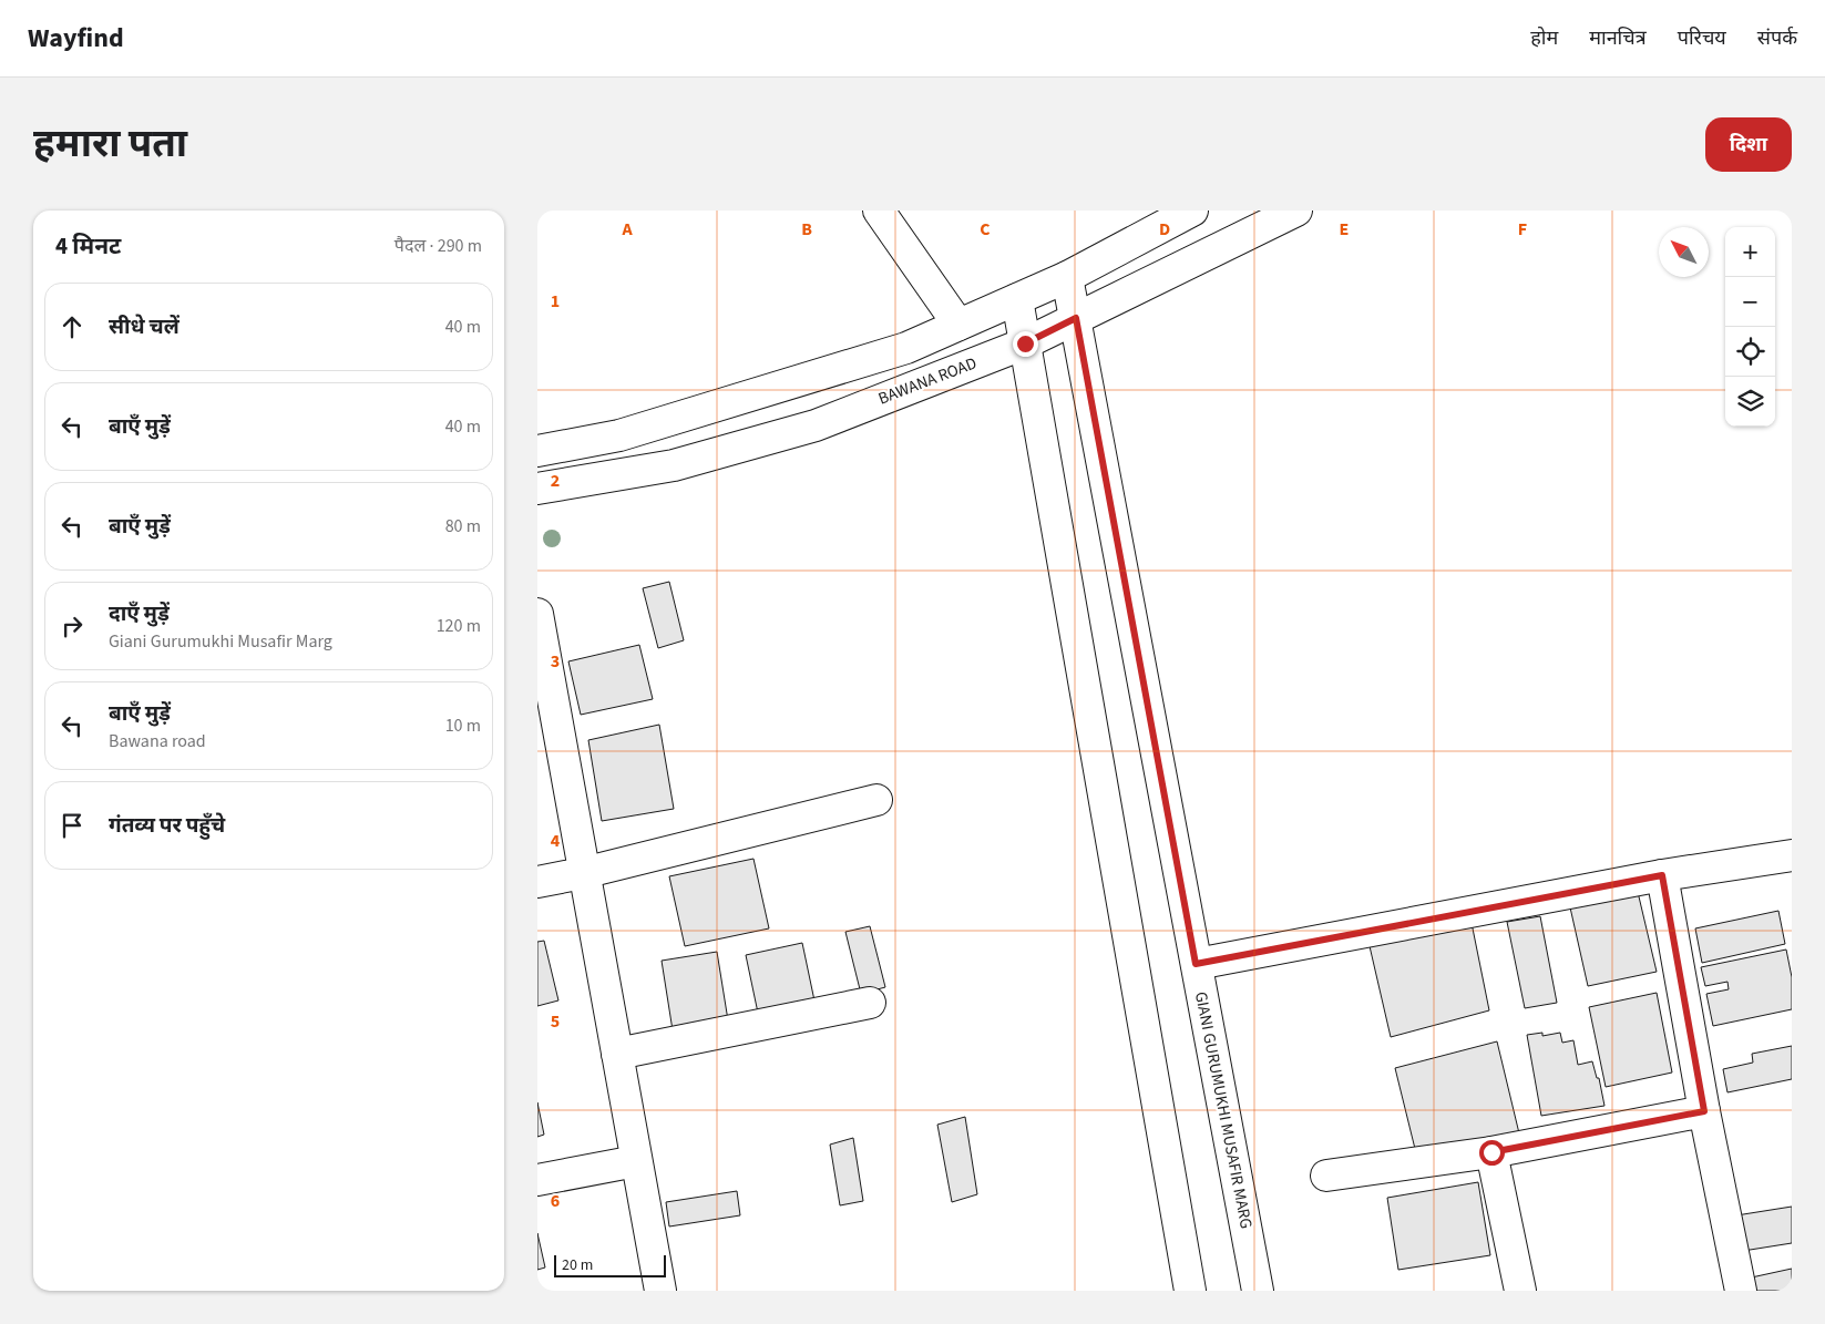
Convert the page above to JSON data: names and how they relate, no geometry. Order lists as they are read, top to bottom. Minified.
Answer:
{"streets":{"street":["BAWANA ROAD","GIANI GURUMUKHI MUSAFIR MARG"]},"crossings":[["BAWANA ROAD","GIANI GURUMUKHI MUSAFIR MARG"]],"scale_bar":"20 m","north":"top left","page":{"header":"Wayfind","nav":["होम","मानचित्र","परिचय","संपर्क"],"title":"हमारा पता","buttons":"दिशा","heading":["4 मिनट","पैदल · 290 m"],"map_buttons":["+","−"],"list":[["सीधे चलें","40 m"],["बाएँ मुड़ें","40 m"],["बाएँ मुड़ें","80 m"],["दाएँ मुड़ें","Giani Gurumukhi Musafir Marg","120 m"],["बाएँ मुड़ें","Bawana road","10 m"],"गंतव्य पर पहुँचे"],"scale":"20 m"},"grid":{"columns":["A","B","C","D","E","F"],"rows":["1","2","3","4","5","6"]}}
